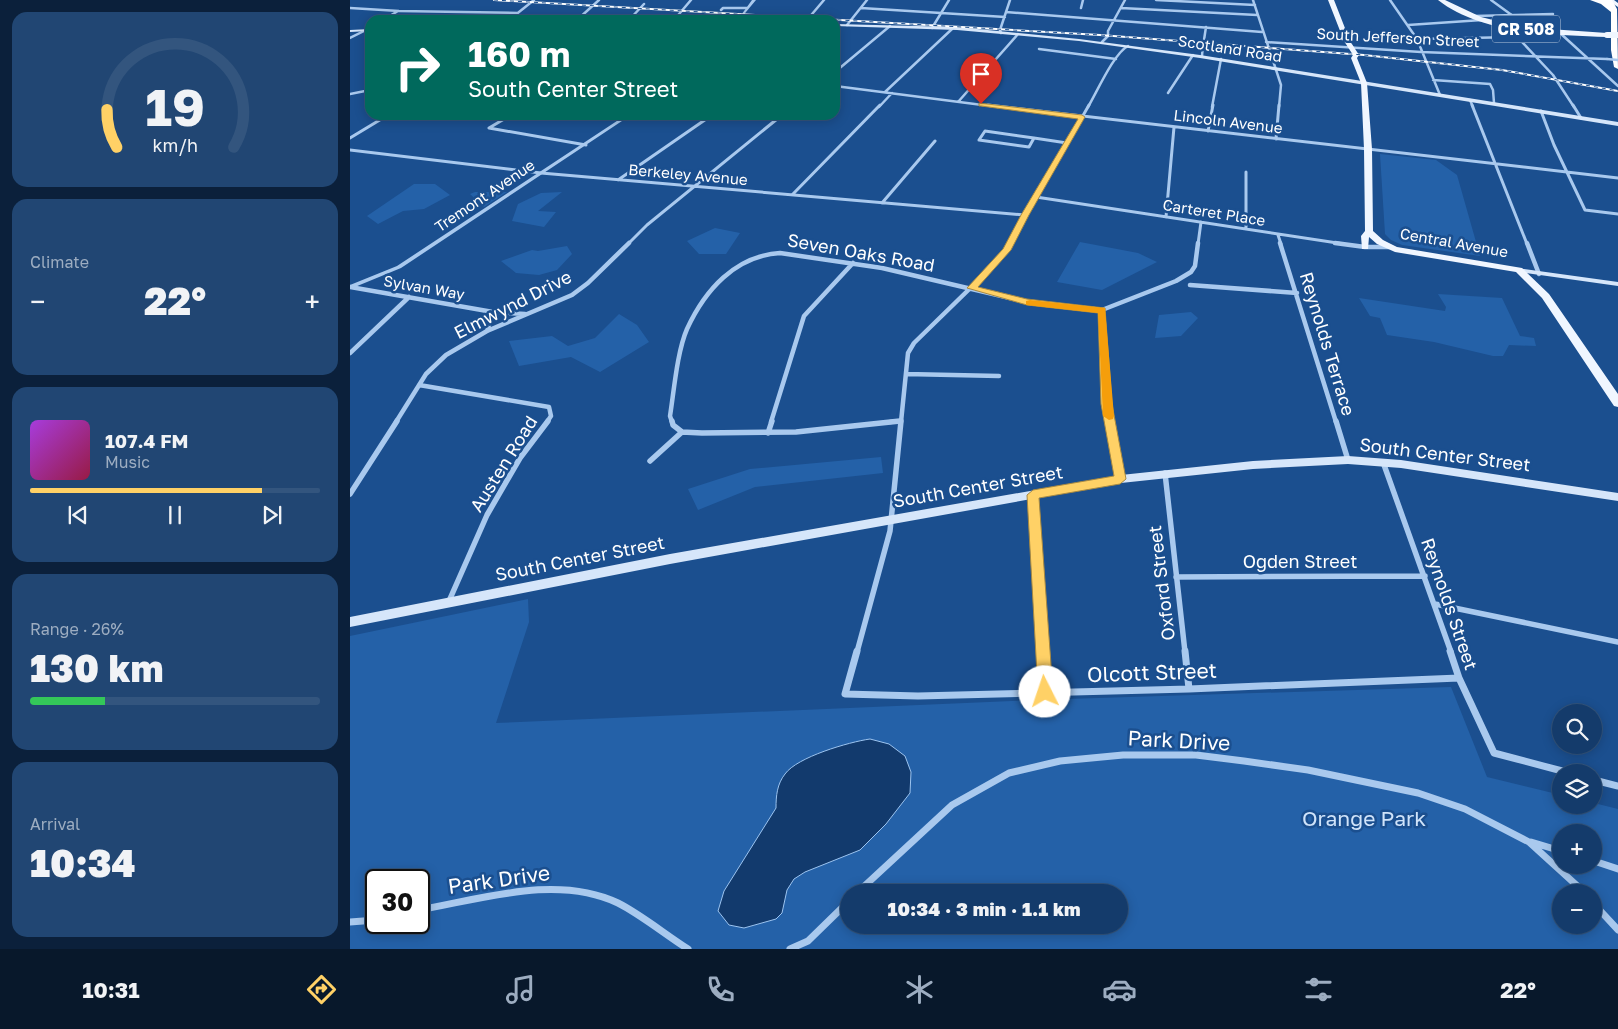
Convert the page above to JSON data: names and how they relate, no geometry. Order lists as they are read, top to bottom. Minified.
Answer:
{"streets":{"main road":["CR 508","Scotland Road","Central Avenue","South Center Street"],"street":["South Jefferson Street","Lincoln Avenue","Berkeley Avenue","Tremont Avenue","Carteret Place","Seven Oaks Road","Sylvan Way","Elmwynd Drive","Reynolds Terrace","Austen Road","Ogden Street","Oxford Street","Reynolds Street","Olcott Street","Park Drive"]},"crossings":[["Berkeley Avenue","Tremont Avenue"],["Berkeley Avenue","Elmwynd Drive"],["Tremont Avenue","Sylvan Way"],["Carteret Place","Central Avenue"],["Carteret Place","Reynolds Terrace"],["Sylvan Way","Elmwynd Drive"],["Elmwynd Drive","Austen Road"],["Reynolds Terrace","South Center Street"],["South Center Street","Austen Road"],["South Center Street","Oxford Street"],["South Center Street","Reynolds Street"],["South Center Street","Olcott Street"],["Ogden Street","Oxford Street"],["Ogden Street","Reynolds Street"],["Oxford Street","Olcott Street"],["Reynolds Street","Olcott Street"]],"parks":["Orange Park"],"page":{"turn":["160 m","South Center Street"],"tile":["Climate",["Range · 26%","130 km"],["Arrival","10:34"]],"heat":["−","22°","+"],"song":["107.4 FM","Music"],"map_buttons":["+","−"],"limit":"30","trip":"10:34 · 3 min · 1.1 km","tabs":["10:31","22°"],"gauge":["19","km/h"]}}
